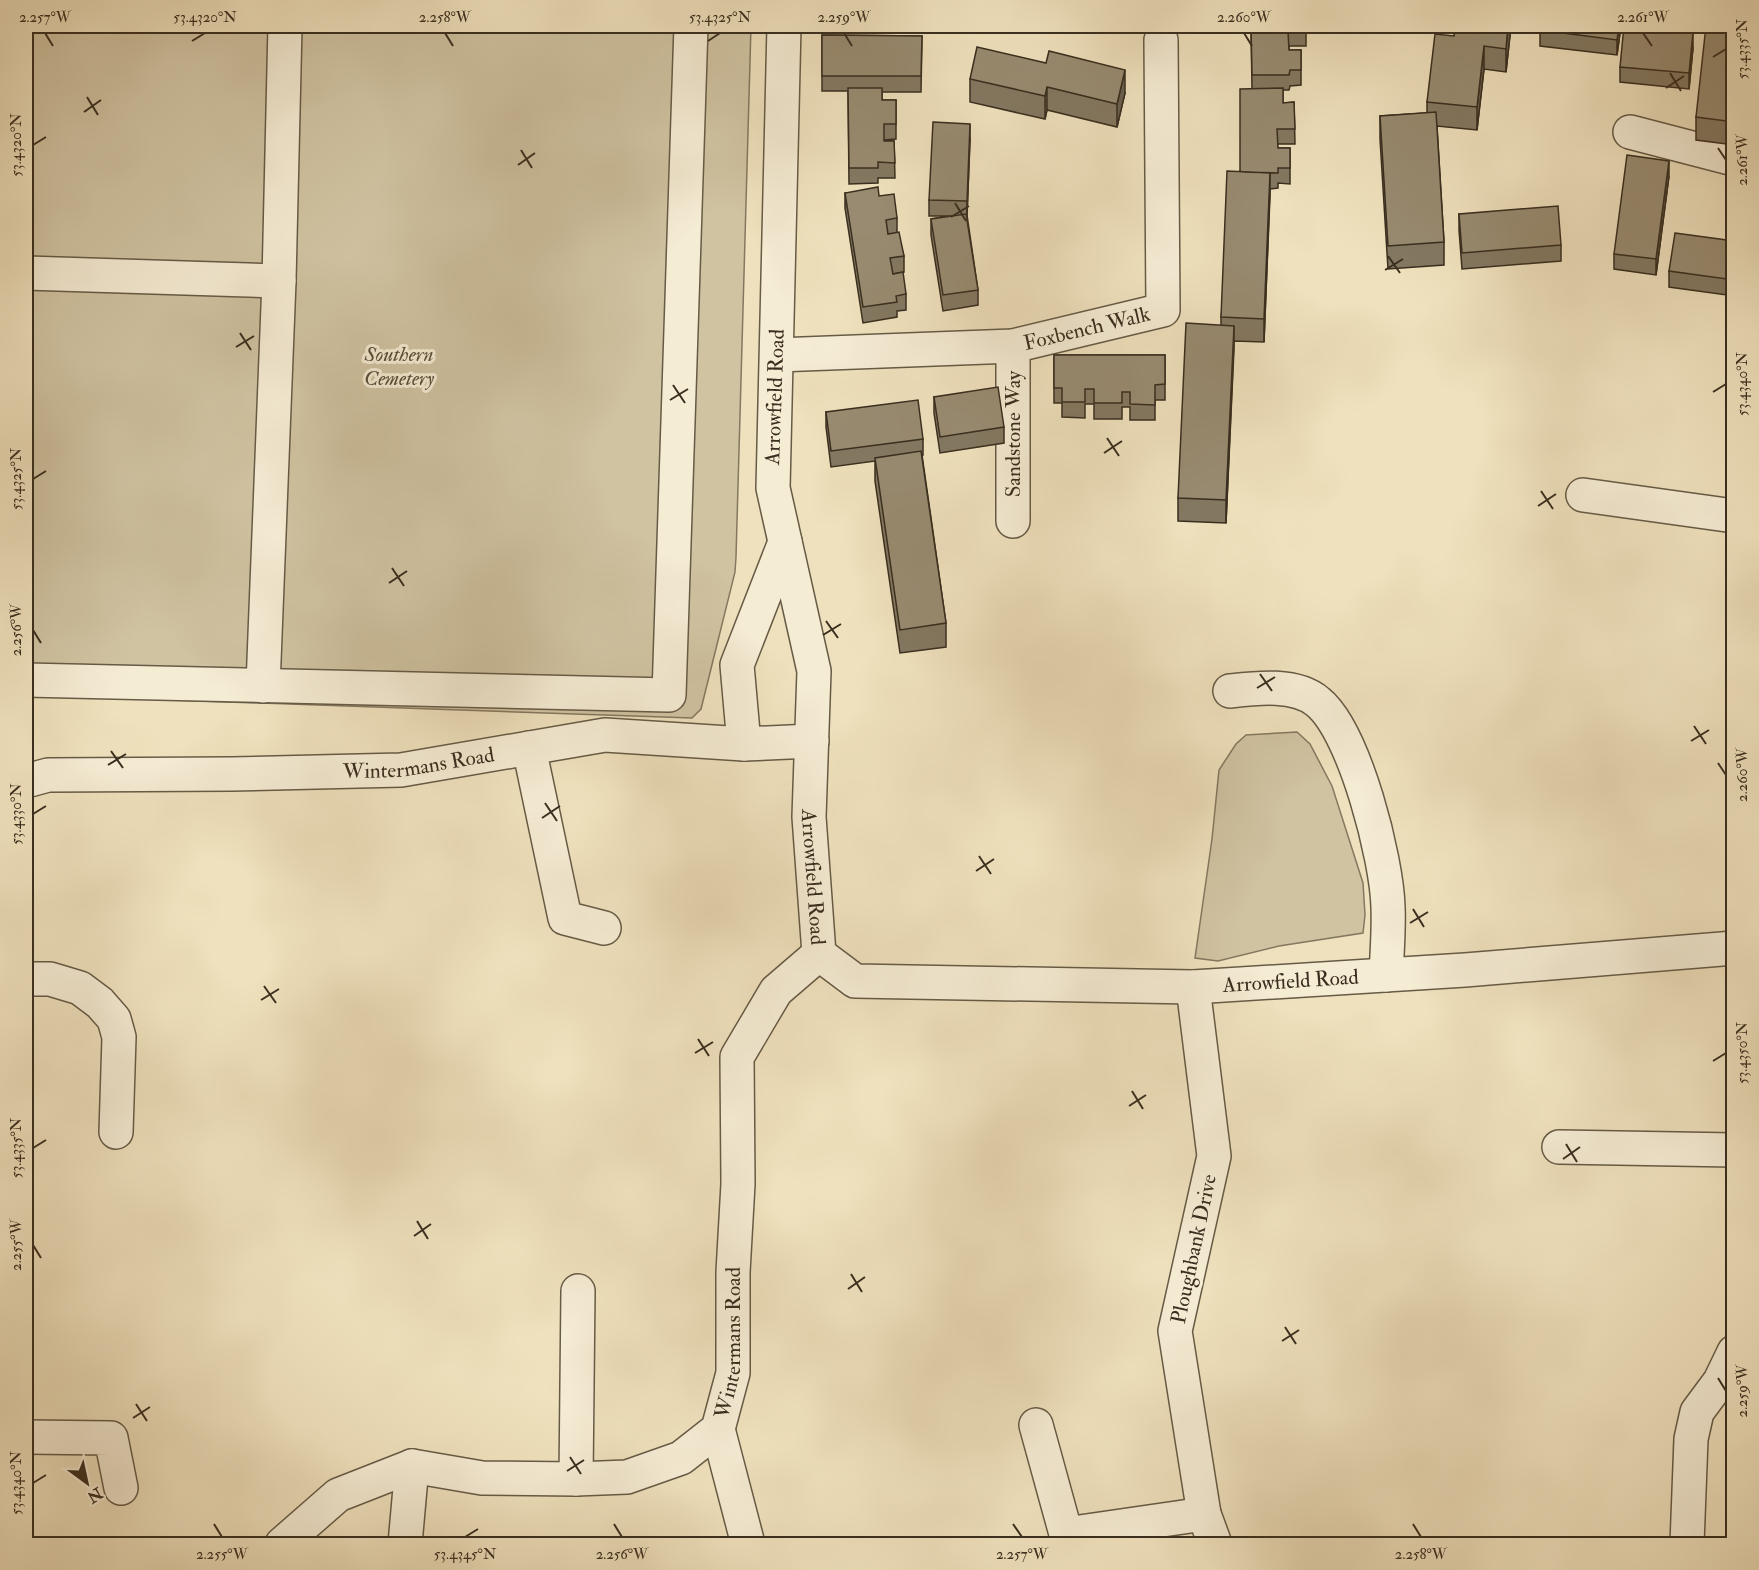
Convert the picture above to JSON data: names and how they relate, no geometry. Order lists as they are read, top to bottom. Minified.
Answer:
{"streets":{"street":["Foxbench Walk","Arrowfield Road","Sandstone Way","Wintermans Road","Ploughbank Drive"]},"crossings":[["Foxbench Walk","Arrowfield Road"],["Foxbench Walk","Sandstone Way"],["Arrowfield Road","Wintermans Road"],["Arrowfield Road","Ploughbank Drive"]],"parks":["Southern Cemetery"],"north":"bottom right","coordinates":["2.257°W","53.4320°N","2.258°W","53.4325°N","2.259°W","2.260°W","2.261°W","53.4335°N","53.4340°N","2.256°W","53.4330°N","53.4350°N","2.255°W","53.4345°N"]}
